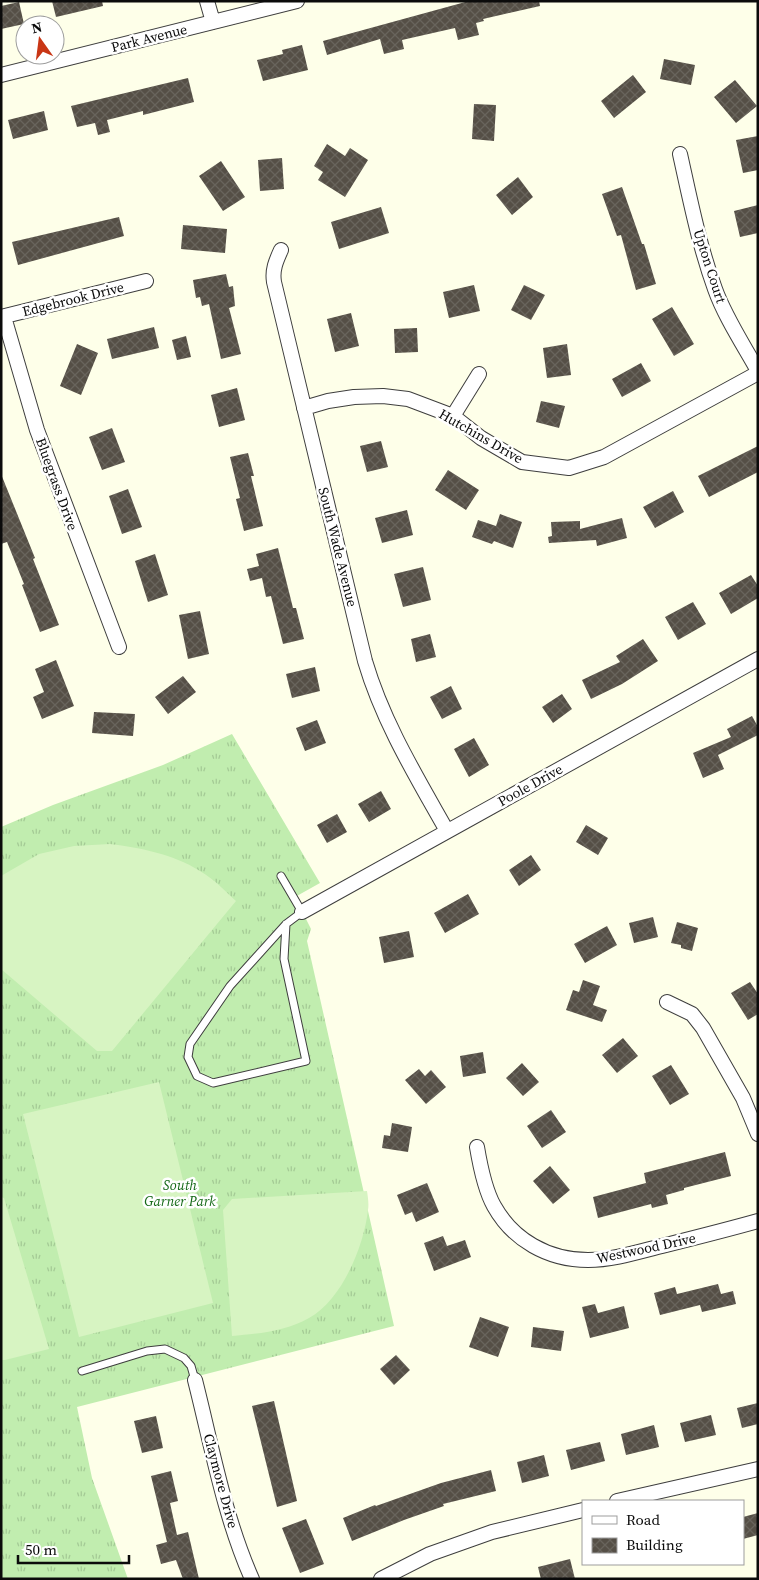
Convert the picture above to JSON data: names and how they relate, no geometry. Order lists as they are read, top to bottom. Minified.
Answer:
{"streets":{"street":["Park Avenue","Upton Court","Edgebrook Drive","Hutchins Drive","Bluegrass Drive","South Wade Avenue","Poole Drive","Westwood Drive","Claymore Drive"]},"crossings":[["Upton Court","Hutchins Drive"],["Edgebrook Drive","Bluegrass Drive"],["Hutchins Drive","South Wade Avenue"],["South Wade Avenue","Poole Drive"]],"parks":["South Garner Park"],"legend":["Road","Building"],"scale_bar":"50 m","north":"top"}
